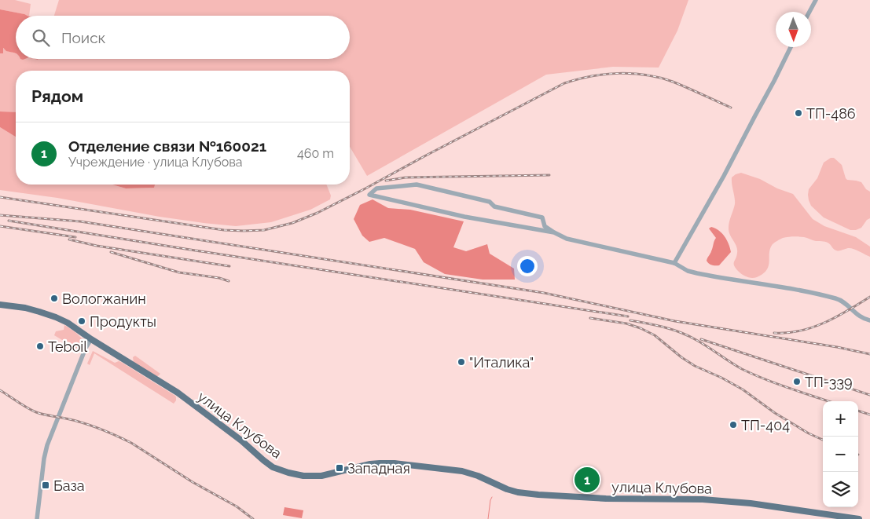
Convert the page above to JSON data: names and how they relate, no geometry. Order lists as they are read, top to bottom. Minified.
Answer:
{"streets":{"main road":["улица Клубова"]},"places":{"other":["ТП-486","Вологжанин","Продукты","Teboil","\"Италика\"","ТП-339","ТП-404"],"transit":["Западная","База"]},"north":"bottom","page":{"search":"Поиск","heading":"Рядом","list":[{"mark":"1","name":"Отделение связи №160021","note":"Учреждение · улица Клубова","value":"460 m"}],"map_buttons":["+","−"],"pins":"1"}}
